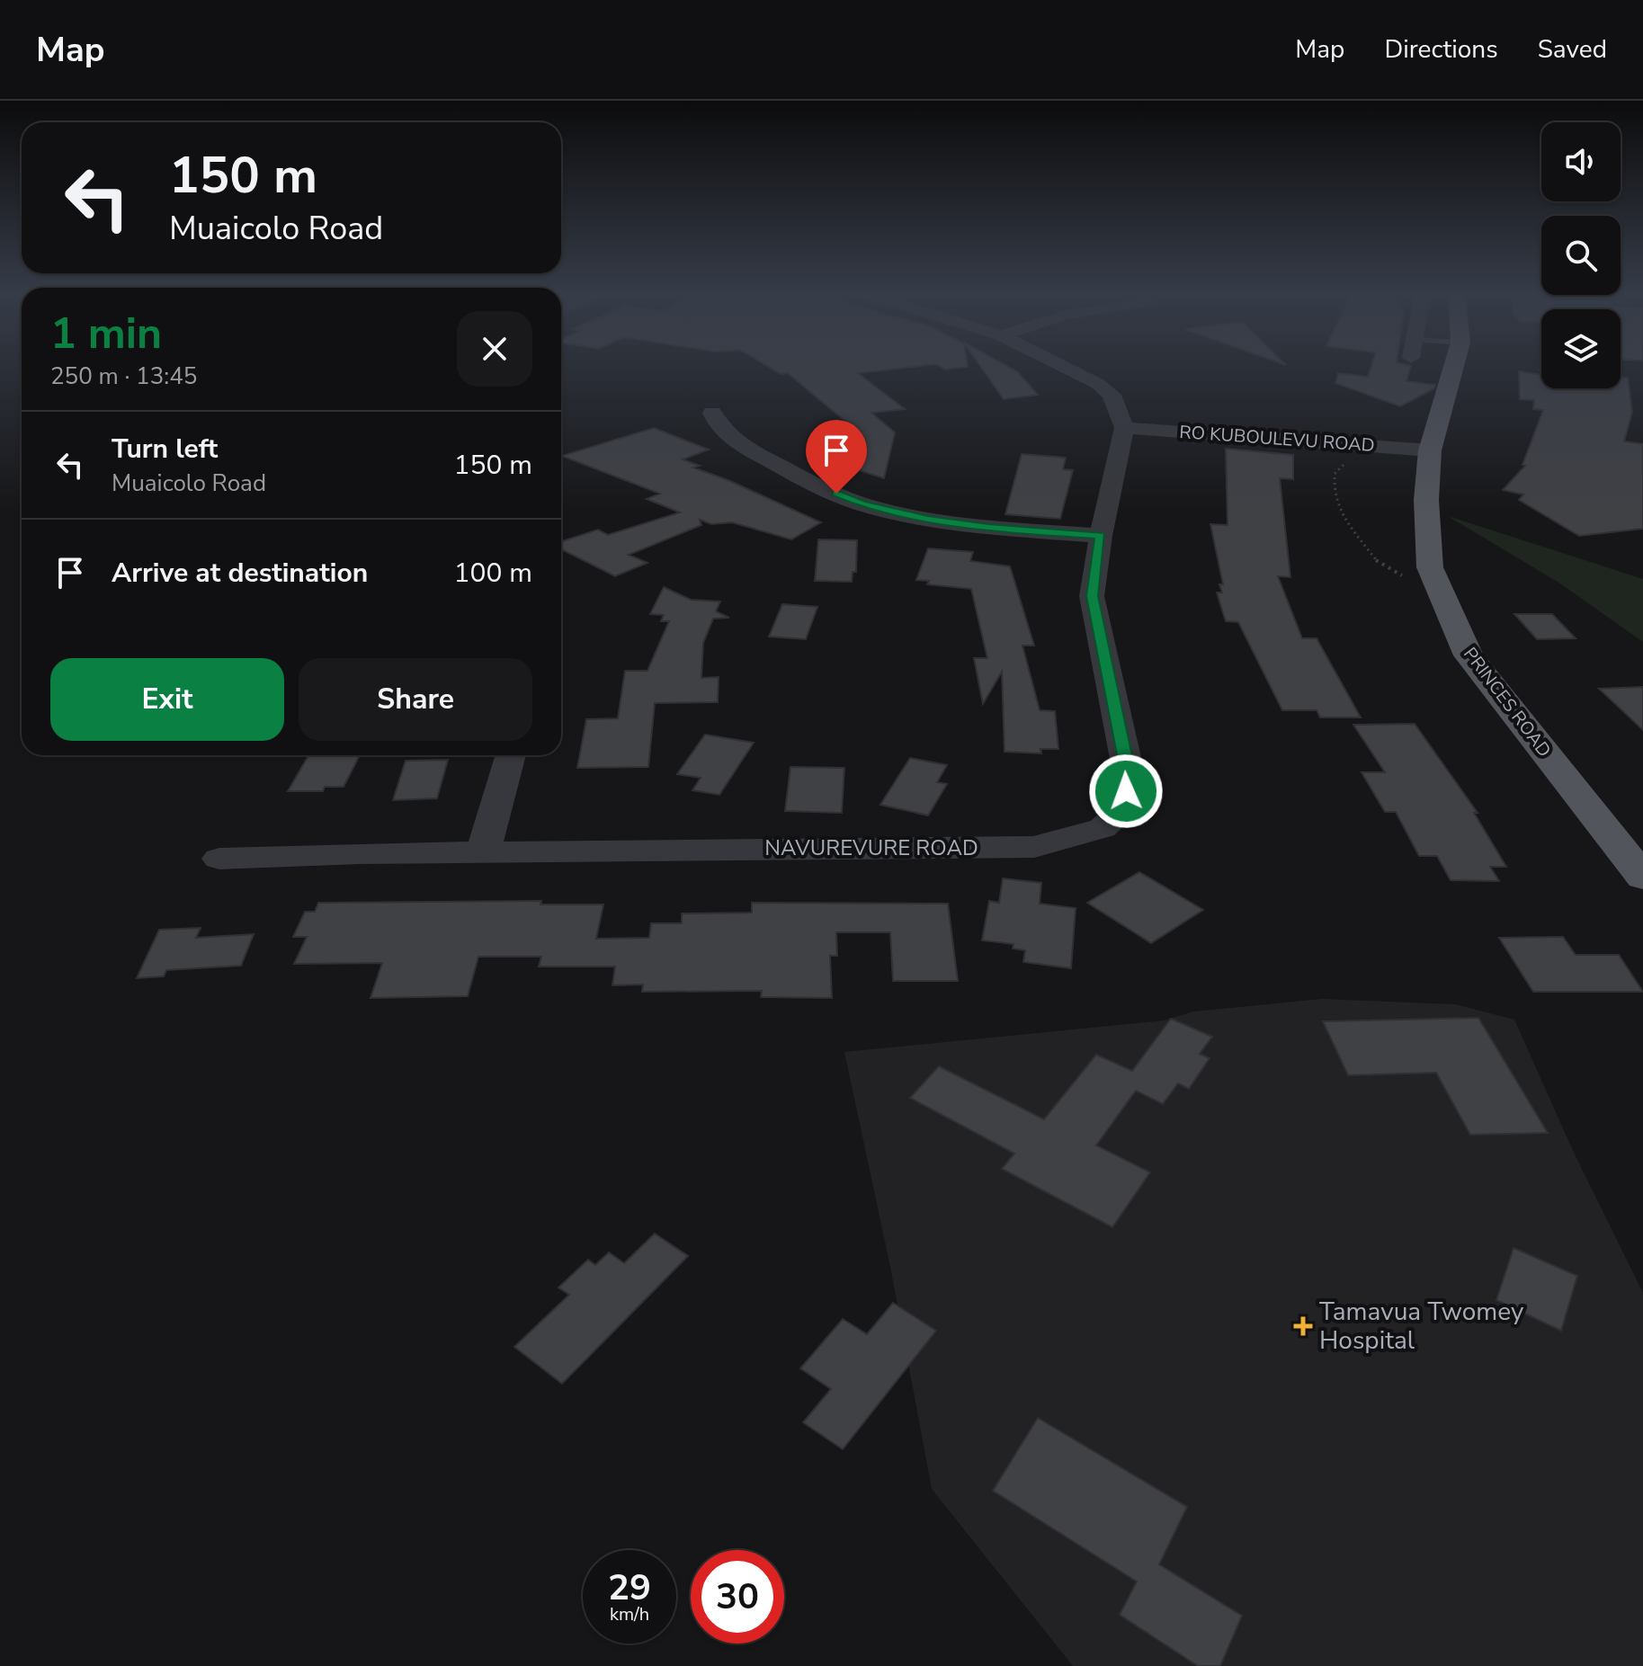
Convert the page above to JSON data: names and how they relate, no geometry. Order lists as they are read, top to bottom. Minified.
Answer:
{"streets":{"main road":["PRINCES ROAD"],"street":["RO KUBOULEVU ROAD","NAVUREVURE ROAD"]},"crossings":[["RO KUBOULEVU ROAD","PRINCES ROAD"],["RO KUBOULEVU ROAD","NAVUREVURE ROAD"]],"places":{"health":["Tamavua Twomey Hospital"]},"page":{"header":"Map","nav":["Map","Directions","Saved"],"turn":["150 m","Muaicolo Road"],"heading":["1 min","250 m · 13:45"],"list":[{"name":"Turn left","note":"Muaicolo Road","value":"150 m"},{"name":"Arrive at destination","value":"100 m"}],"buttons":["Exit","Share"],"speed":"29 km/h","limit":"30"}}
